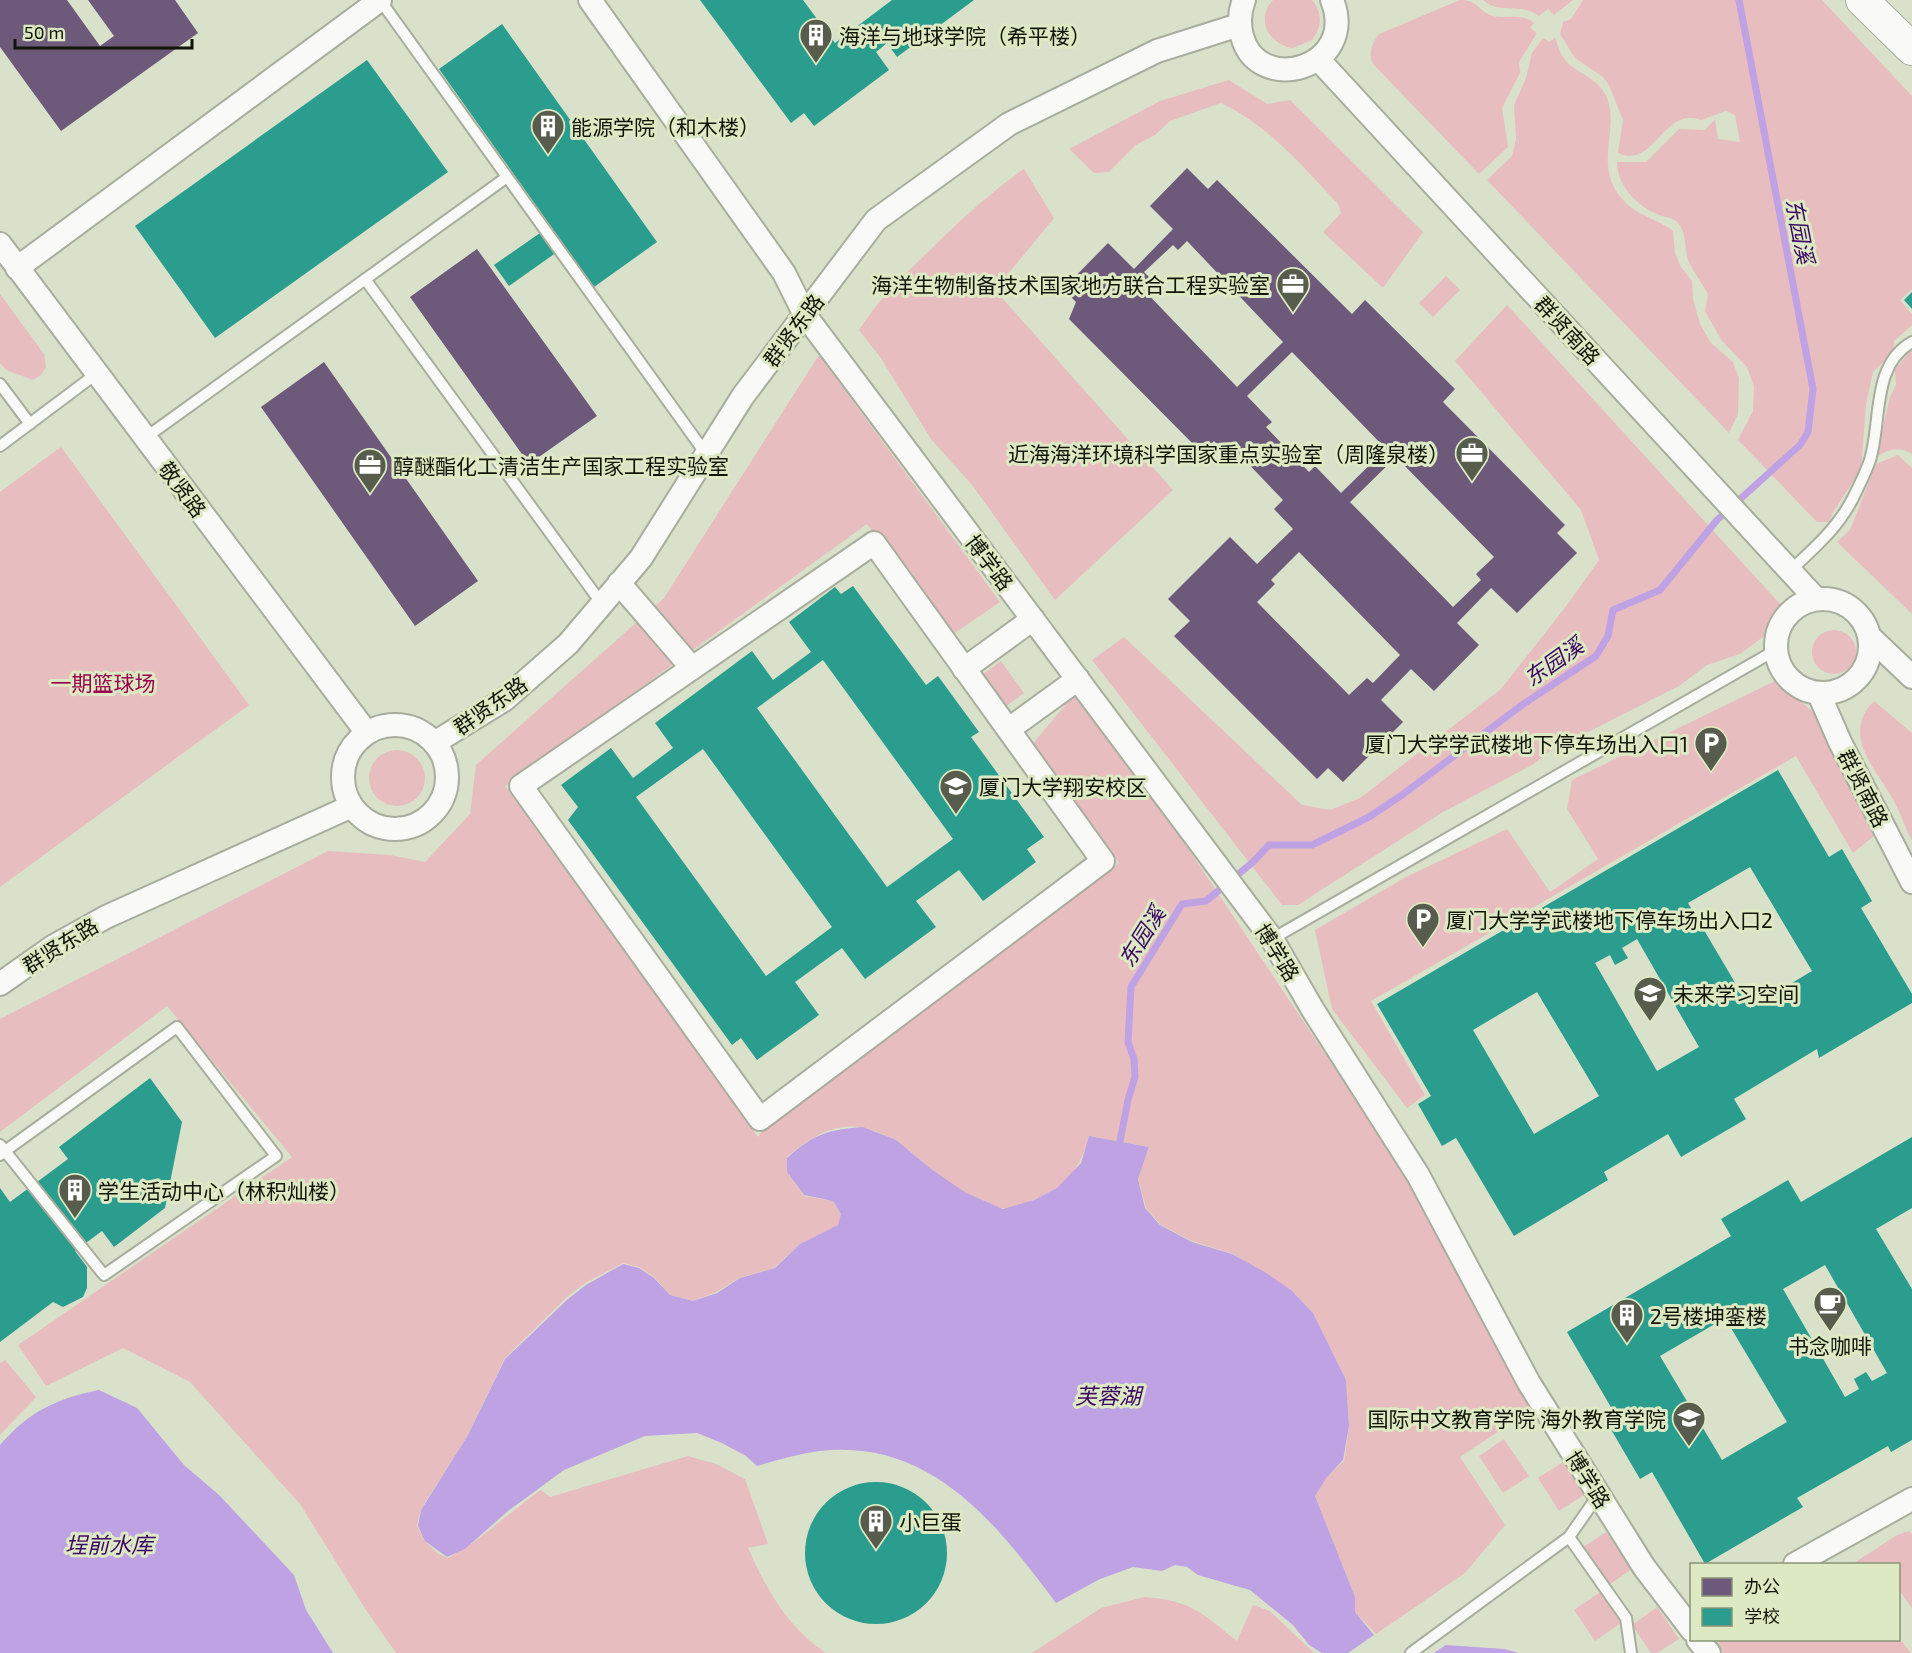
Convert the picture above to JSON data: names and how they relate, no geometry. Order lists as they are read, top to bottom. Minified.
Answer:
{"streets":{"street":["群贤东路","群贤南路","敬贤路","博学路"]},"crossings":[["群贤东路","敬贤路"],["群贤东路","博学路"]],"water":["东园溪","芙蓉湖","埕前水库"],"parks":["一期篮球场"],"places":{"building":["海洋与地球学院（希平楼）","能源学院（和木楼）","学生活动中心（林积灿楼）","2号楼坤銮楼","小巨蛋"],"office":["海洋生物制备技术国家地方联合工程实验室","近海海洋环境科学国家重点实验室（周隆泉楼）","醇醚酯化工清洁生产国家工程实验室"],"parking":["厦门大学学武楼地下停车场出入口1","厦门大学学武楼地下停车场出入口2"],"school or university":["厦门大学翔安校区","未来学习空间","国际中文教育学院 海外教育学院"],"cafe":["书念咖啡"]},"legend":["办公","学校"],"scale_bar":"50 m"}
